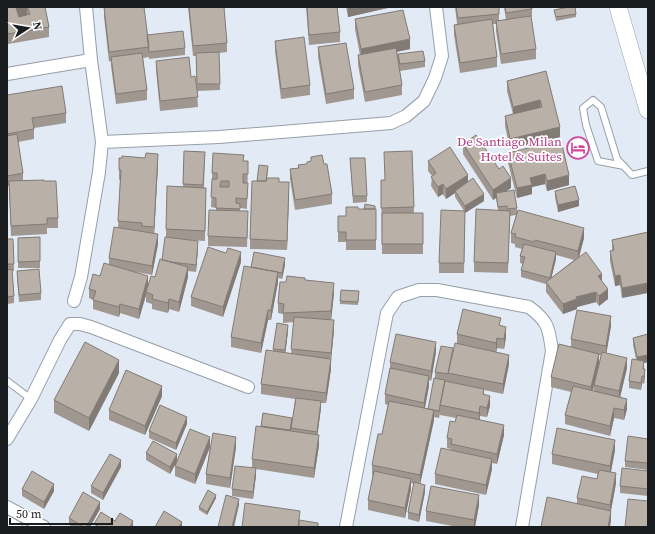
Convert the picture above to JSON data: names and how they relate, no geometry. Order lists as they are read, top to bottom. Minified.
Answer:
{"places":{"hotel":["De Santiago Milan Hotel & Suites"]},"scale_bar":"50 m","north":"right"}
